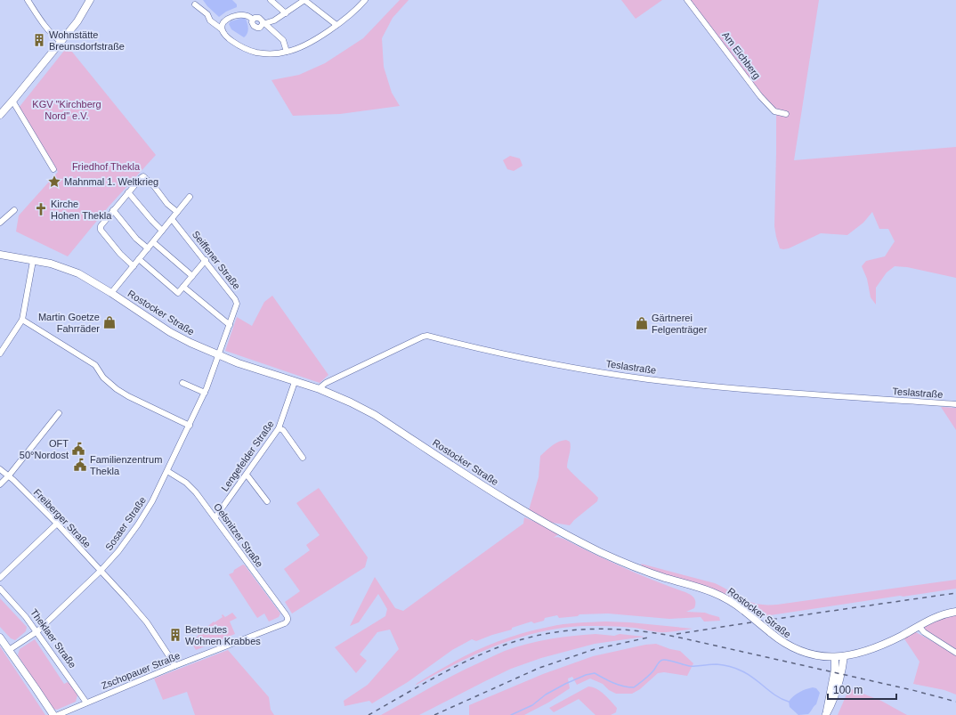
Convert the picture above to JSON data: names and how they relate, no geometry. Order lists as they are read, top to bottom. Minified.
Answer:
{"streets":{"main road":["Rostocker Straße"],"street":["Am Eichberg","Seiffener Straße","Teslastraße","Lengefelder Straße","Freiberger Straße","Sosaer Straße","Oelsnitzer Straße","Theklaer Straße","Zschopauer Straße"]},"crossings":[["Seiffener Straße","Rostocker Straße"],["Seiffener Straße","Sosaer Straße"],["Rostocker Straße","Teslastraße"],["Rostocker Straße","Lengefelder Straße"],["Rostocker Straße","Sosaer Straße"],["Lengefelder Straße","Oelsnitzer Straße"],["Freiberger Straße","Sosaer Straße"],["Freiberger Straße","Zschopauer Straße"],["Sosaer Straße","Oelsnitzer Straße"],["Sosaer Straße","Theklaer Straße"],["Oelsnitzer Straße","Zschopauer Straße"],["Theklaer Straße","Zschopauer Straße"]],"parks":["KGV \"Kirchberg Nord\" e.V.","Friedhof Thekla"],"places":{"building":["Wohnstätte Breunsdorfstraße","Betreutes Wohnen Krabbes"],"place":["Mahnmal 1. Weltkrieg"],"church":["Kirche Hohen Thekla"],"shop":["Martin Goetze Fahrräder","Gärtnerei Felgenträger"],"public building":["OFT 50°Nordost","Familienzentrum Thekla"]},"scale_bar":"100 m"}
